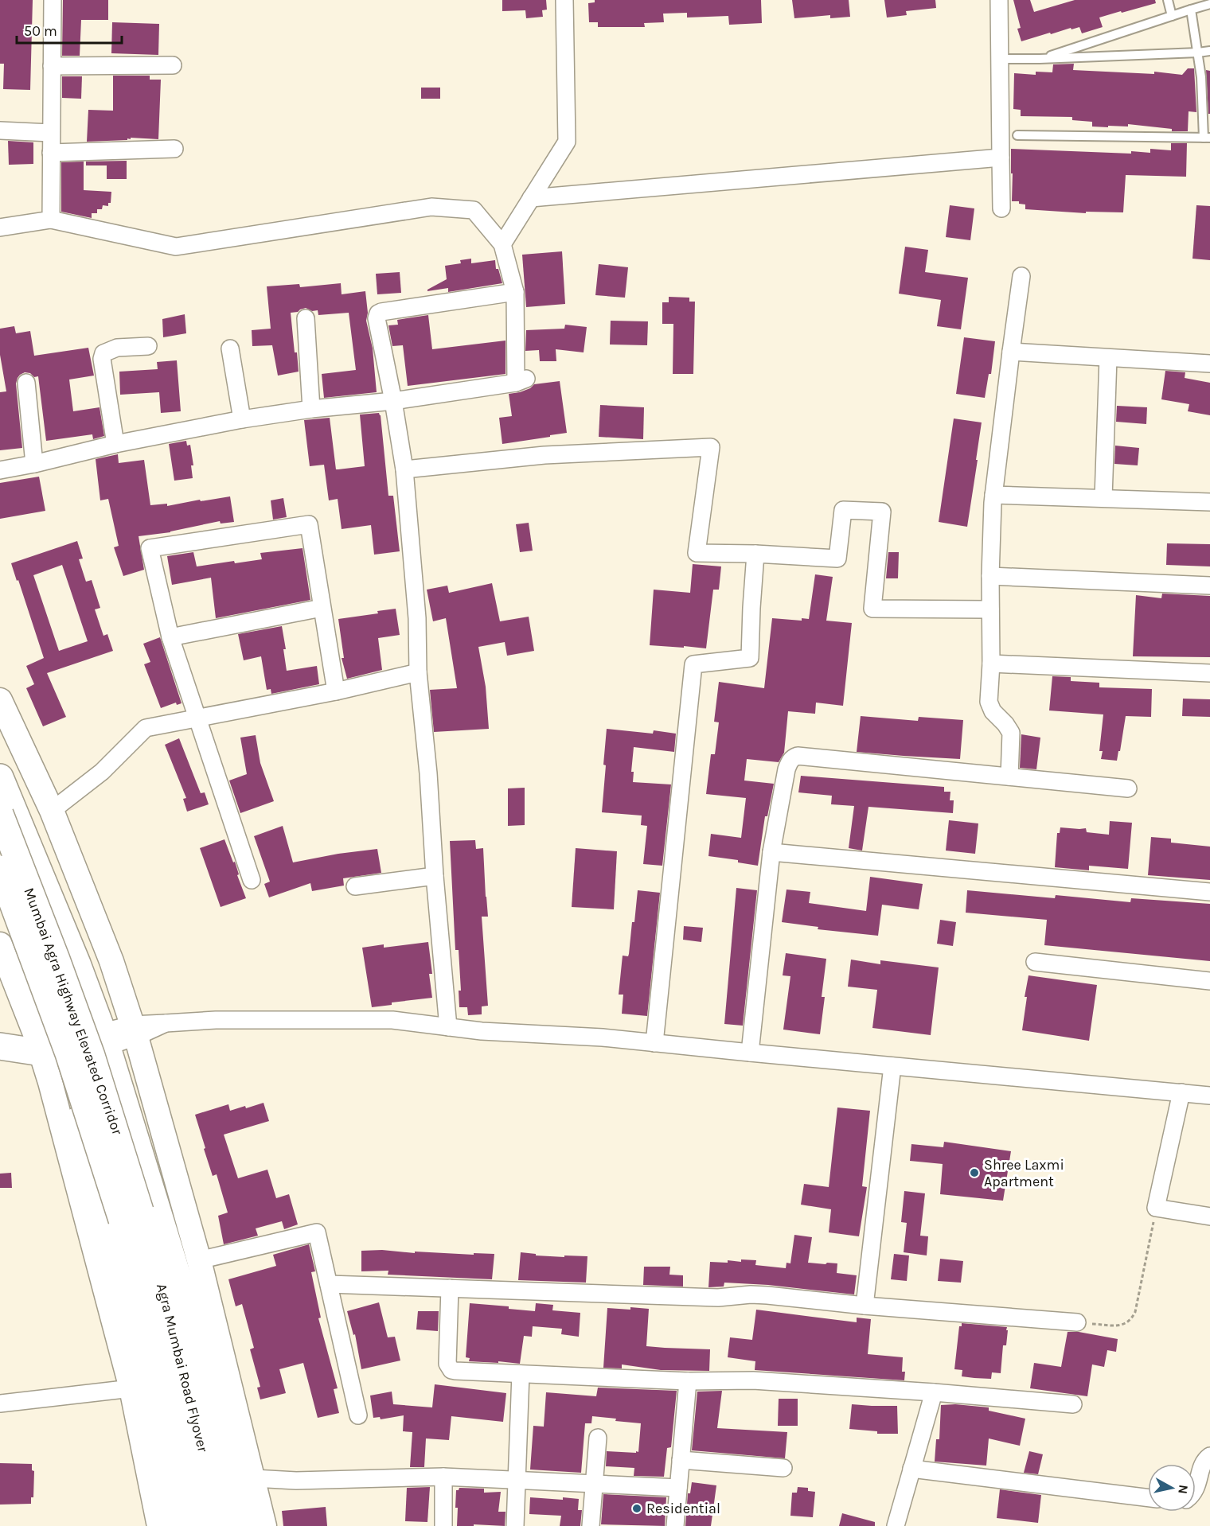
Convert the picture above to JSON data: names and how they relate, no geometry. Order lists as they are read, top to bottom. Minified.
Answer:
{"streets":{"main road":["Mumbai Agra Highway Elevated Corridor","Agra Mumbai Road Flyover"]},"crossings":[["Mumbai Agra Highway Elevated Corridor","Agra Mumbai Road Flyover"]],"places":["Shree Laxmi Apartment","Residential"],"scale_bar":"50 m","north":"right"}
